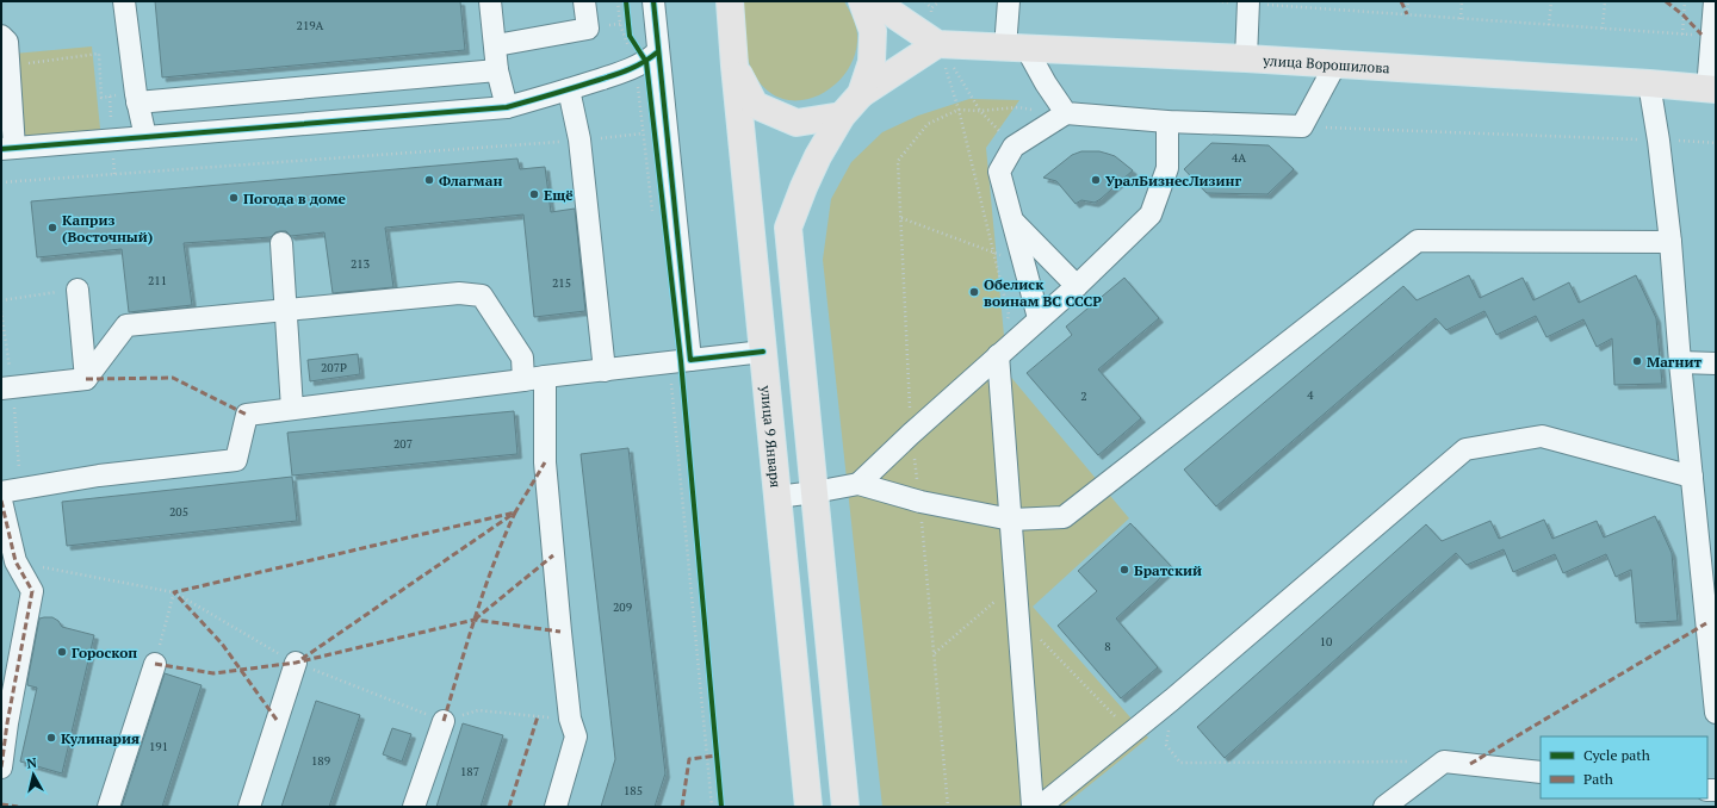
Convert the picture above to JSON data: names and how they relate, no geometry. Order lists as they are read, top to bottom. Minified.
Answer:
{"streets":{"main road":["улица Ворошилова","улица 9 Января"]},"places":["Флагман","УралБизнесЛизинг","Ещё","Погода в доме","Каприз (Восточный)","Обелиск воинам ВС СССР","Магнит","Братский","Гороскоп","Кулинария"],"house_numbers":["219А","4А","213","211","215","207Р","4","2","207","205","209","10","8","191","189","187","185"],"legend":["Cycle path","Path"],"north":"top"}
